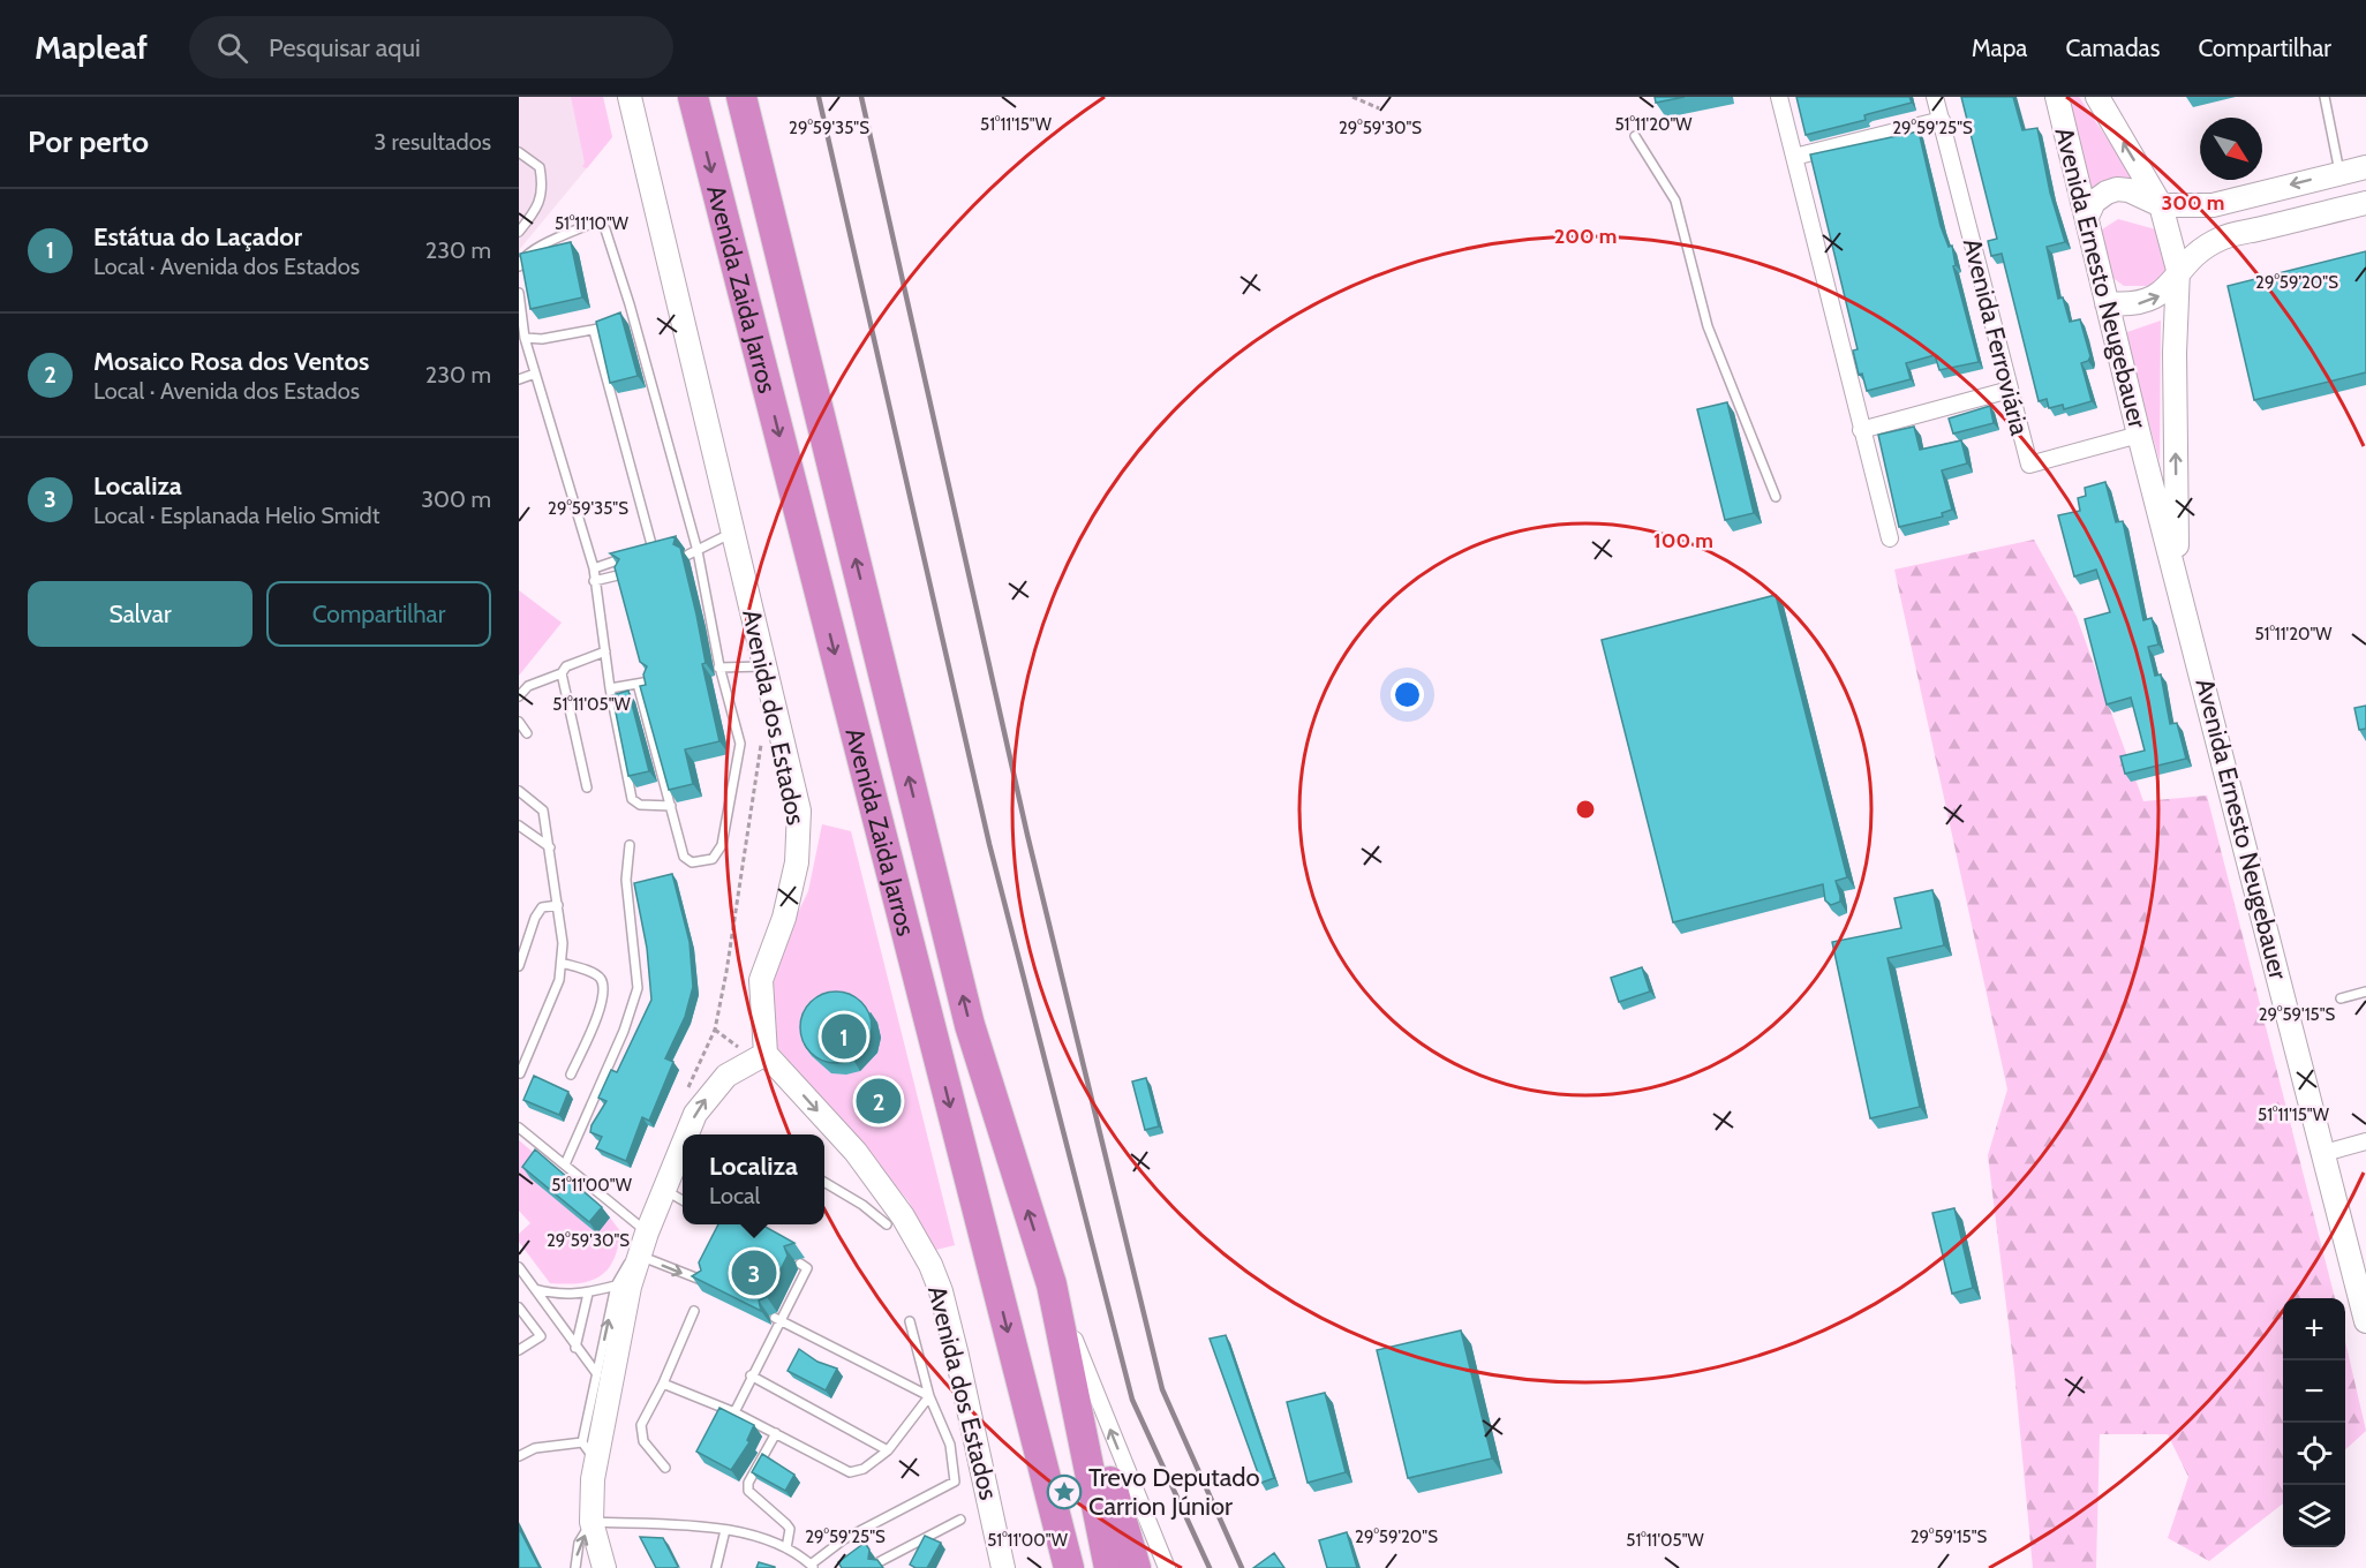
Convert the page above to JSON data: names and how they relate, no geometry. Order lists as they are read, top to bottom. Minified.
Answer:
{"streets":{"highway":["Avenida Zaida Jarros"],"street":["Avenida Ernesto Neugebauer","Avenida Ferroviária","Avenida dos Estados"]},"crossings":[["Avenida Ernesto Neugebauer","Avenida Ferroviária"]],"places":{"place":["Trevo Deputado Carrion Júnior"]},"north":"bottom right","page":{"header":"Mapleaf","search":"Pesquisar aqui","nav":["Mapa","Camadas","Compartilhar"],"heading":["Por perto","3 resultados"],"list":[{"mark":"1","name":"Estátua do Laçador","note":"Local · Avenida dos Estados","value":"230 m"},{"mark":"2","name":"Mosaico Rosa dos Ventos","note":"Local · Avenida dos Estados","value":"230 m"},{"mark":"3","name":"Localiza","note":"Local · Esplanada Helio Smidt","value":"300 m"}],"buttons":["Salvar","Compartilhar"],"pins":["1","2","3"],"popup":["Localiza","Local"],"map_buttons":["+","−"]},"coordinates":["51°11'15\"W","51°11'20\"W","29°59'35\"S","29°59'30\"S","29°59'25\"S","51°11'10\"W","29°59'20\"S","51°11'05\"W","29°59'15\"S","51°11'00\"W"],"rings":["300 m","200 m","100 m"]}
